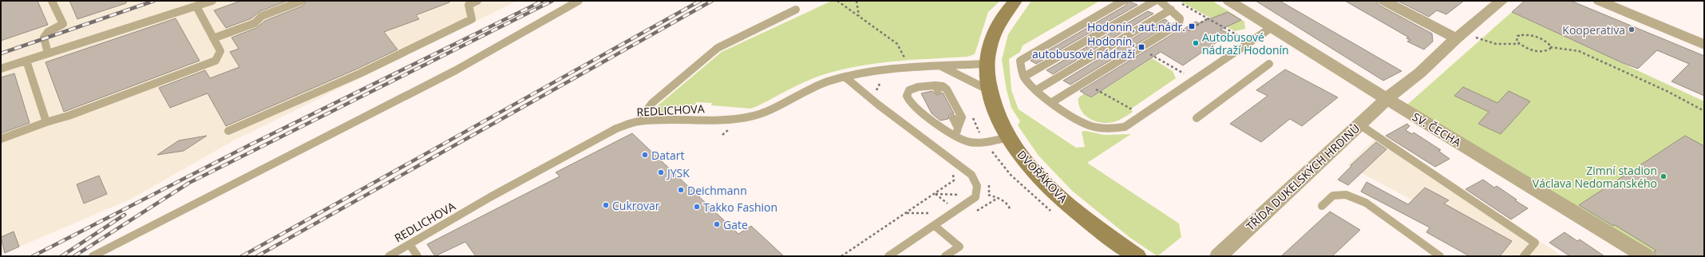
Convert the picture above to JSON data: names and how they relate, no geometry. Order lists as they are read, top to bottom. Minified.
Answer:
{"streets":{"main road":["DVOŘÁKOVA"],"street":["SV. ČECHA","TŘÍDA DUKELSKÝCH HRDINŮ"],"lane":["REDLICHOVA"]},"crossings":[["REDLICHOVA","DVOŘÁKOVA"],["SV. ČECHA","TŘÍDA DUKELSKÝCH HRDINŮ"]],"places":{"transit":["Hodonín, aut.nádr.","Hodonín, autobusové nádraží"],"other":["Kooperativa","Autobusové nádraží Hodonín","Datart","JYSK","Zimní stadion Václava Nedomanského","Deichmann","Cukrovar","Takko Fashion","Gate"]}}
